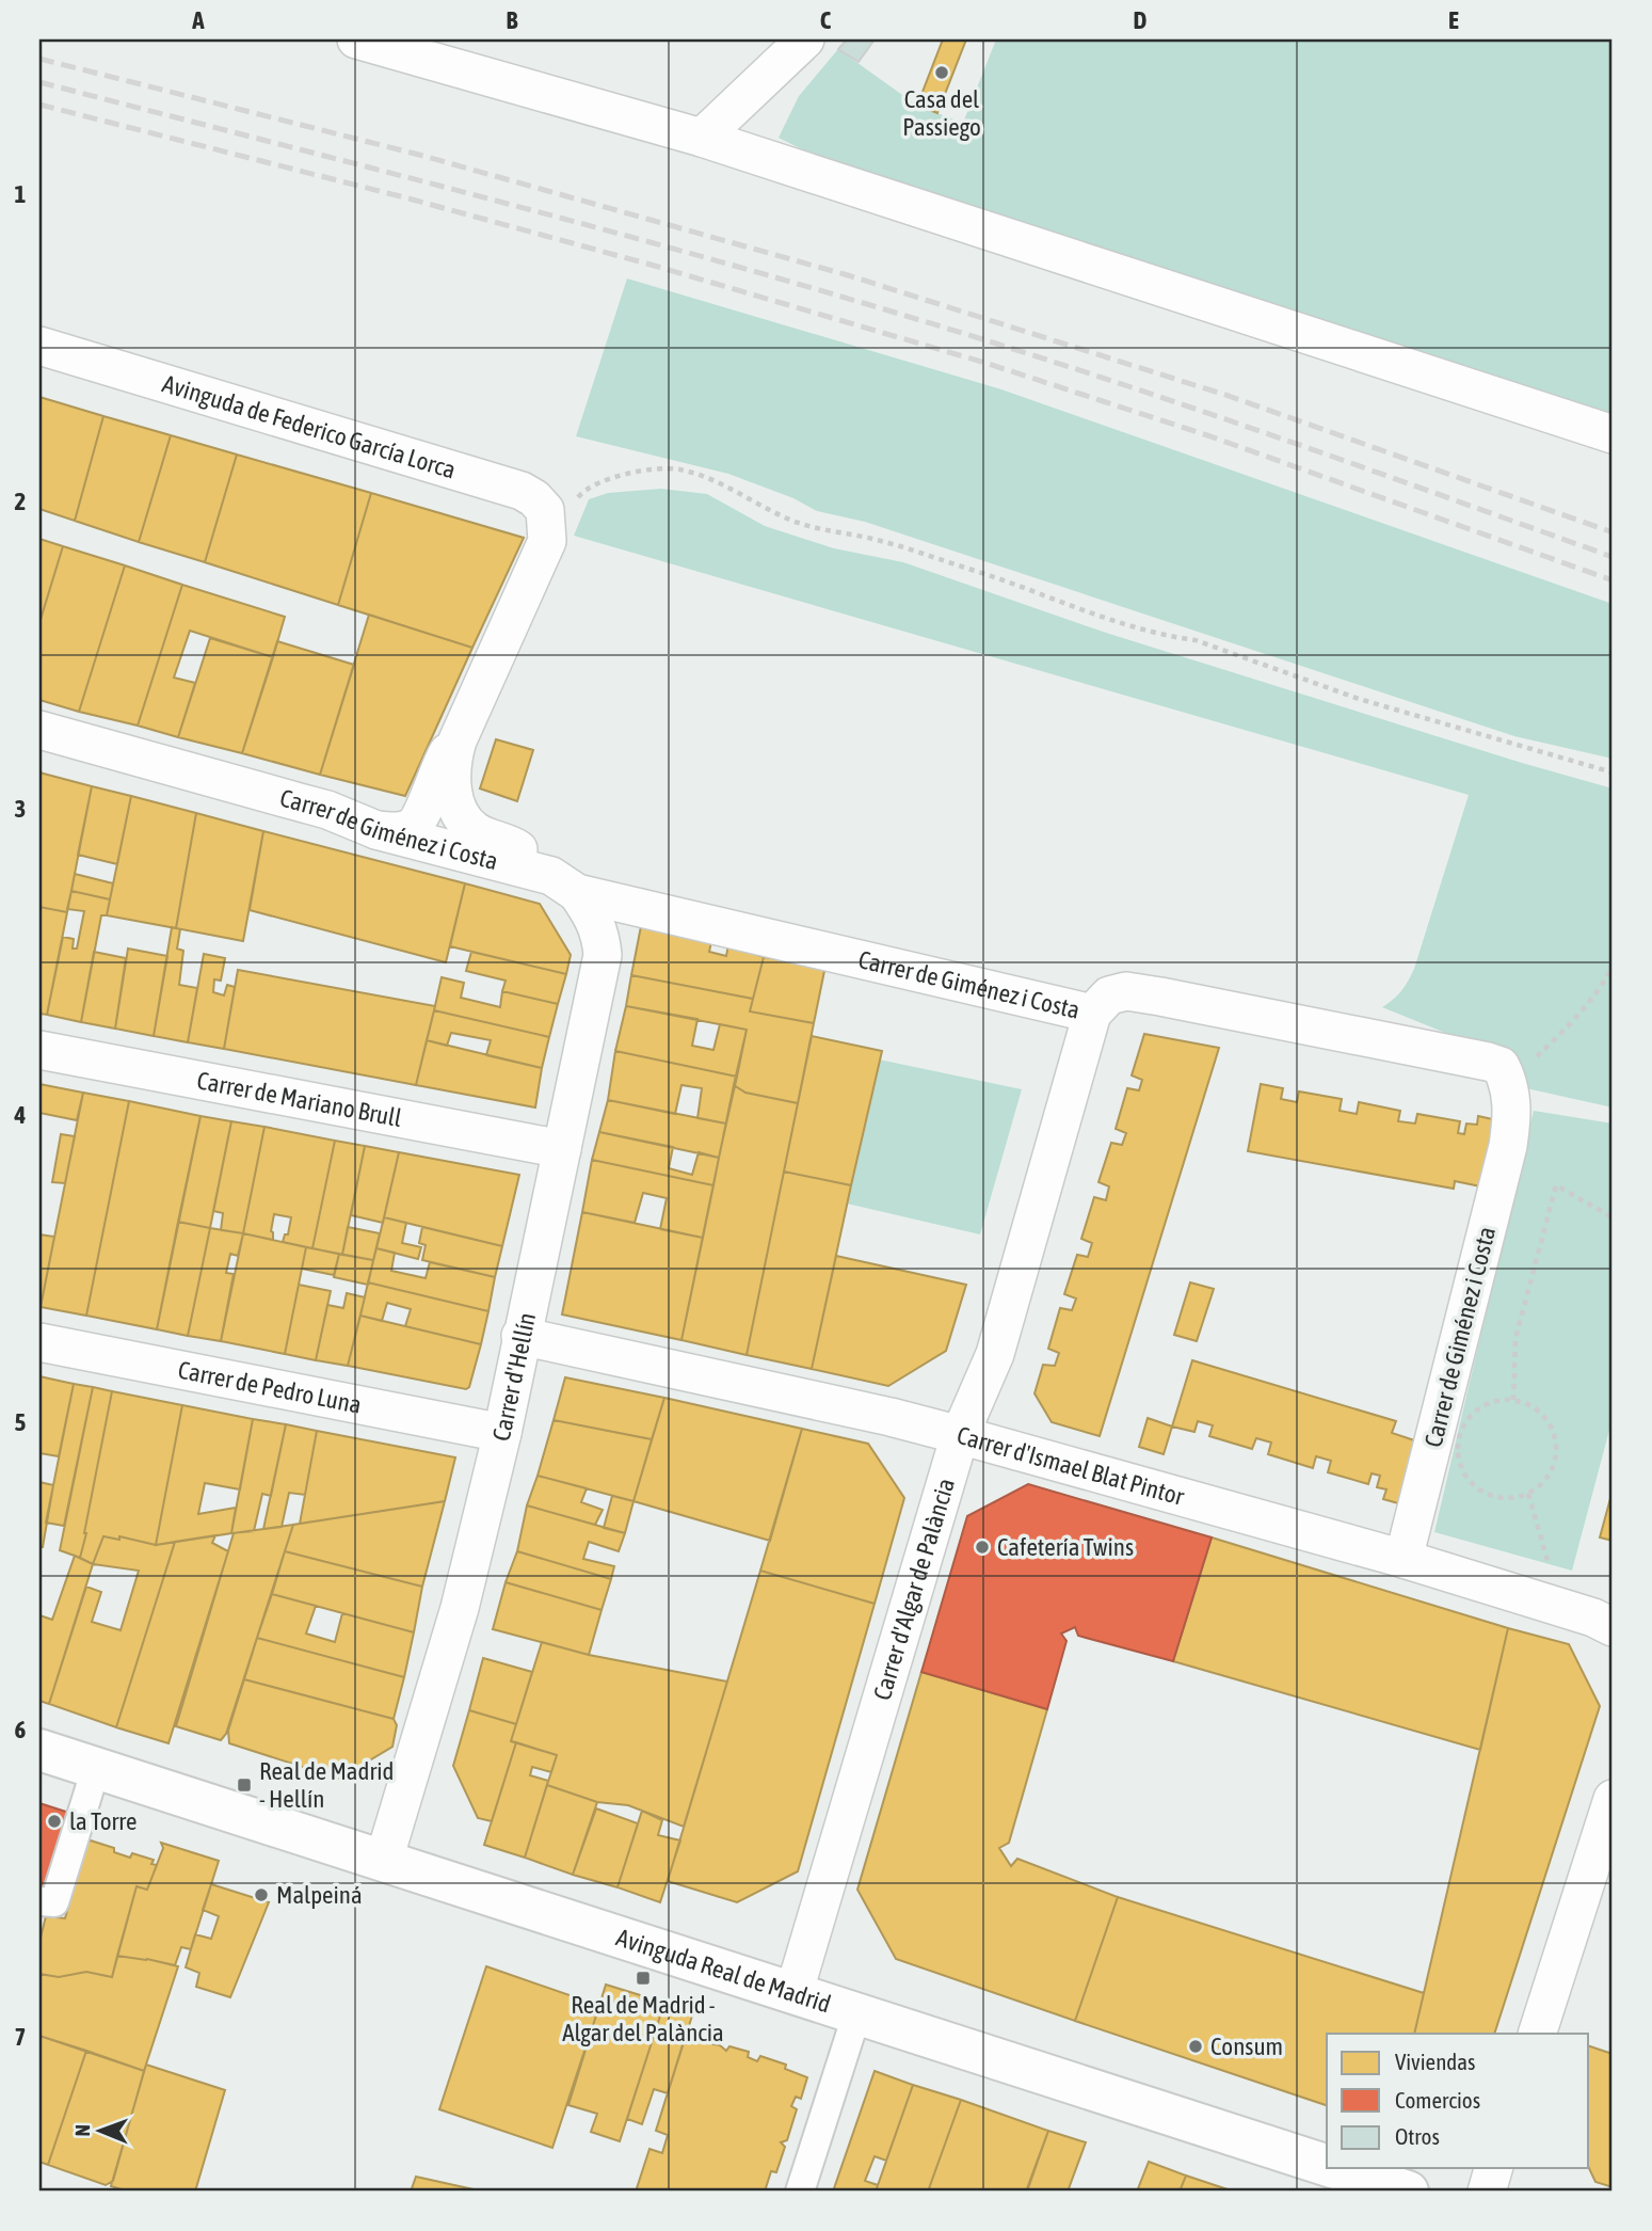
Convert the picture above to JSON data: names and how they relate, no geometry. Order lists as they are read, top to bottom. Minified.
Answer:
{"streets":{"street":["Avinguda de Federico García Lorca","Carrer de Giménez i Costa","Carrer de Mariano Brull","Carrer d'Hellín","Carrer de Pedro Luna","Carrer d'Ismael Blat Pintor","Carrer d'Algar de Palància","Avinguda Real de Madrid"]},"crossings":[["Carrer de Giménez i Costa","Carrer d'Hellín"],["Carrer de Giménez i Costa","Carrer d'Ismael Blat Pintor"],["Carrer de Giménez i Costa","Carrer d'Algar de Palància"],["Carrer de Mariano Brull","Carrer d'Hellín"],["Carrer d'Hellín","Carrer de Pedro Luna"],["Carrer d'Hellín","Carrer d'Ismael Blat Pintor"],["Carrer d'Hellín","Avinguda Real de Madrid"],["Carrer d'Ismael Blat Pintor","Carrer d'Algar de Palància"],["Carrer d'Algar de Palància","Avinguda Real de Madrid"]],"places":{"other":["Casa del Passiego","Cafetería Twins","la Torre","Malpeiná","Consum"],"transit":["Real de Madrid - Hellín","Real de Madrid - Algar del Palància"]},"legend":["Viviendas","Comercios","Otros"],"north":"left","grid":{"columns":["A","B","C","D","E"],"rows":["1","2","3","4","5","6","7"]}}
